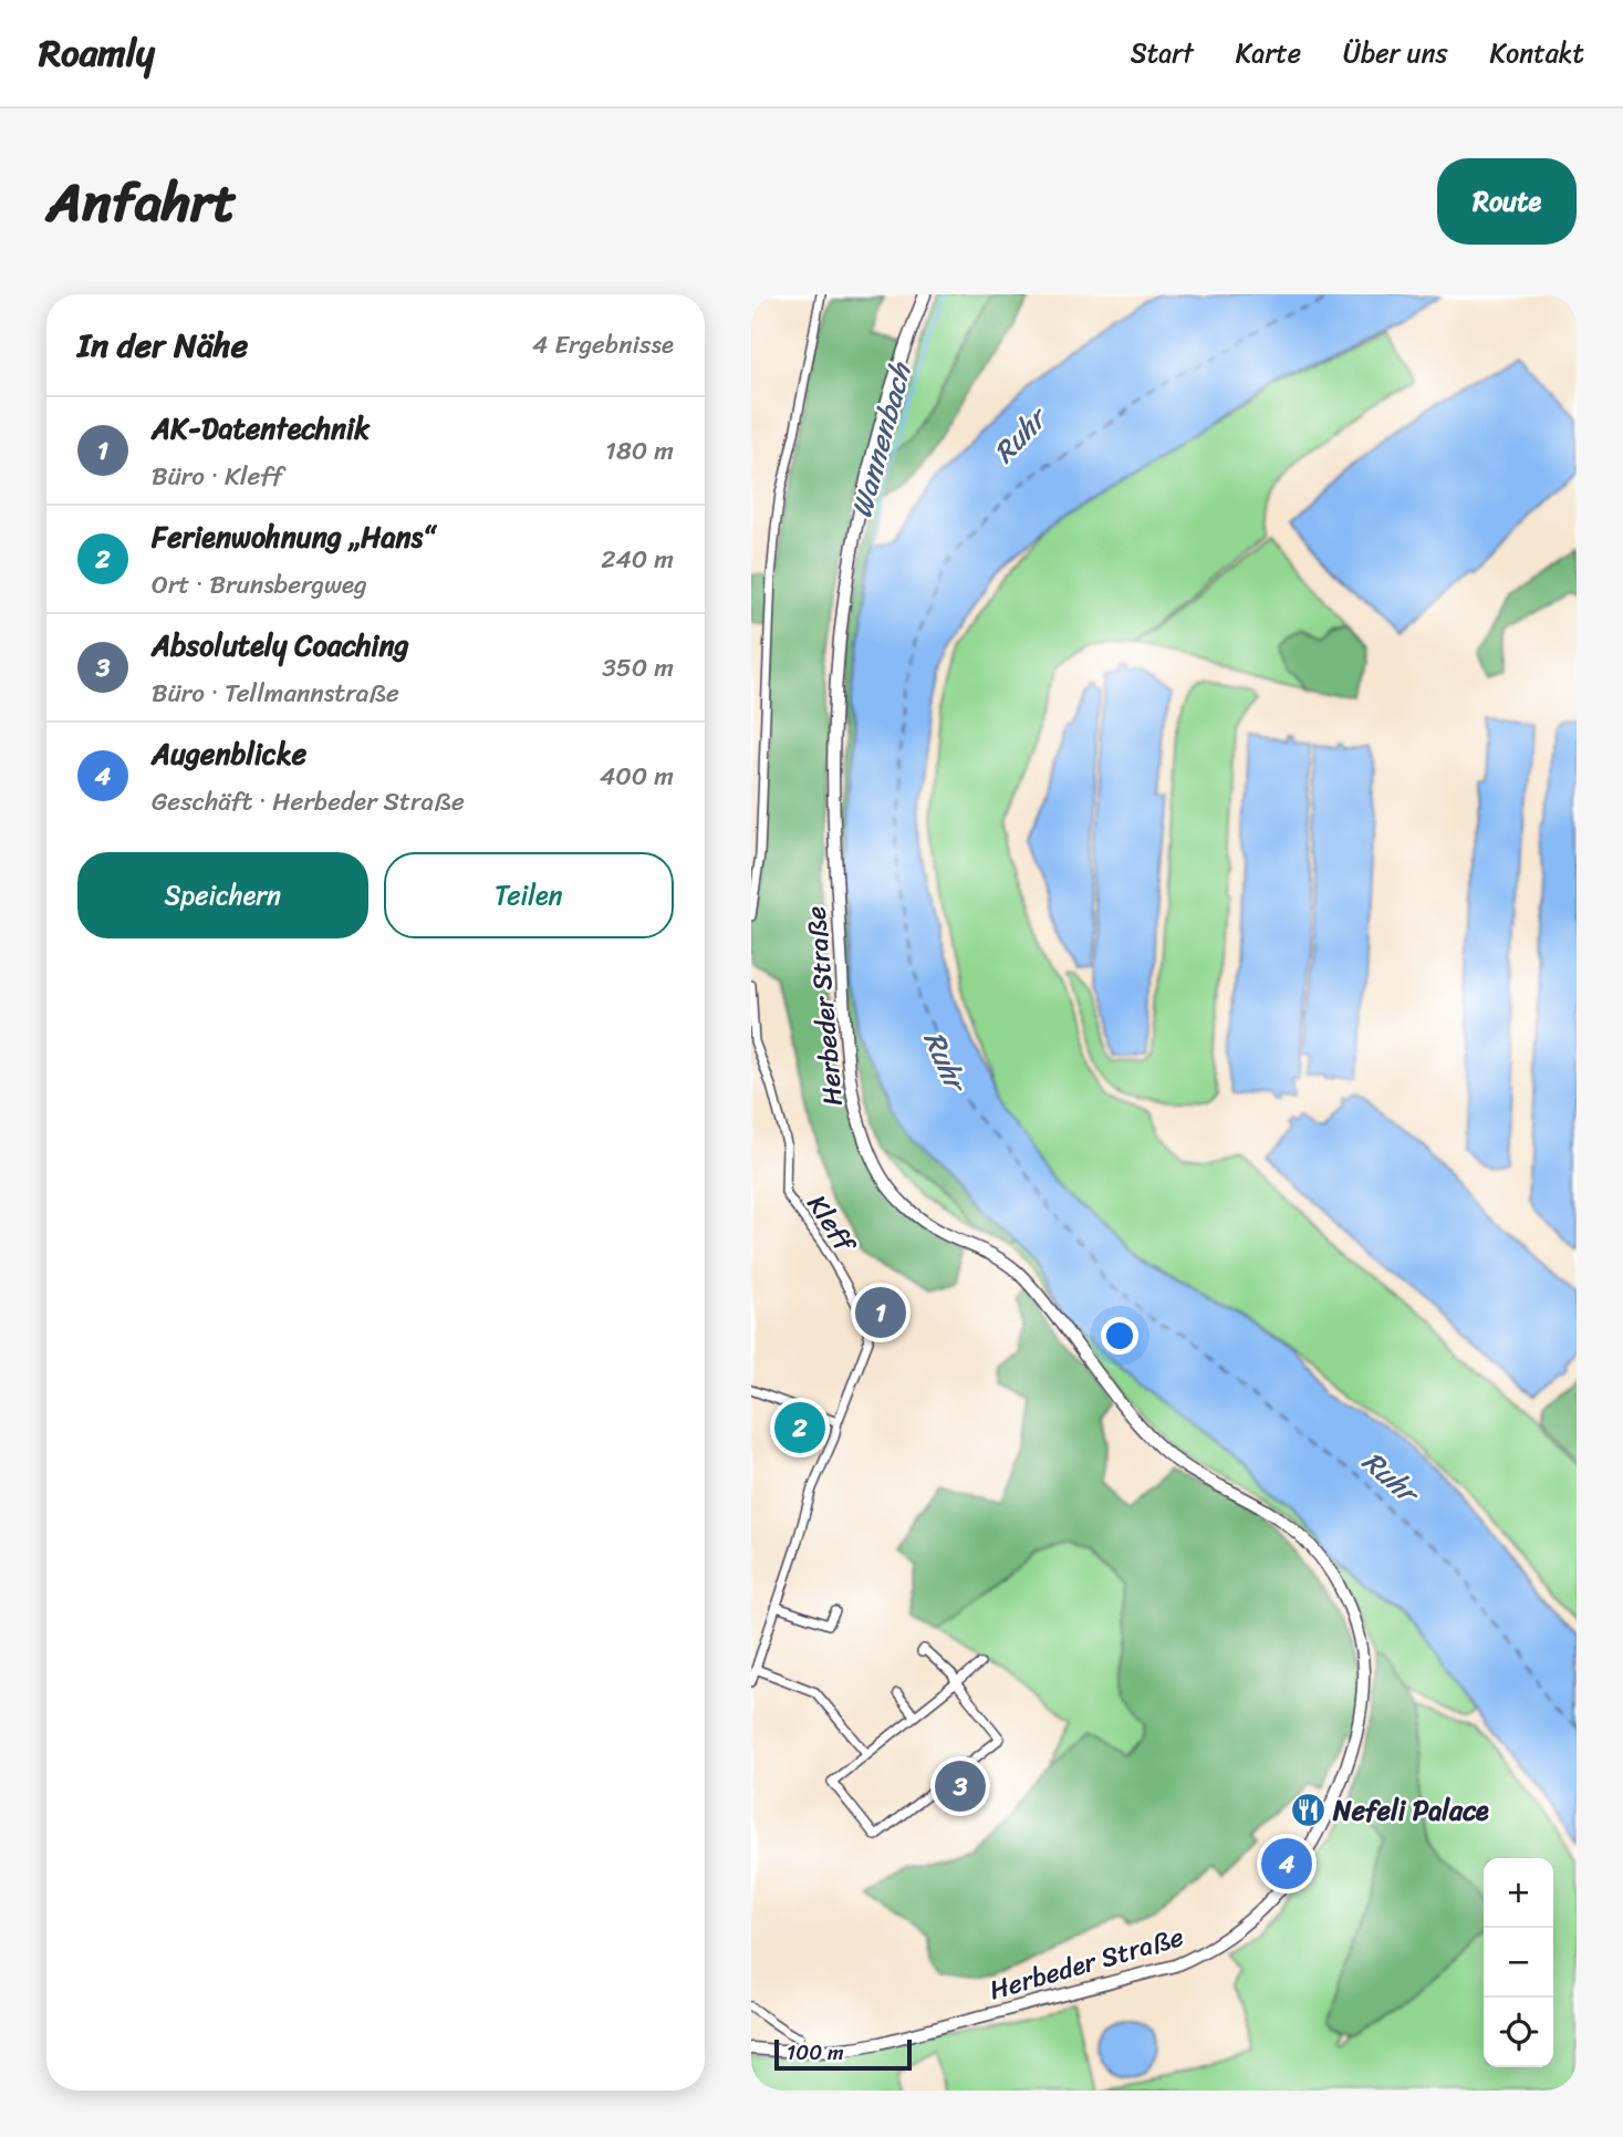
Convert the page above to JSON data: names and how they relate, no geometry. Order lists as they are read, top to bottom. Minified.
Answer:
{"streets":{"main road":["Herbeder Straße"],"street":["Kleff"]},"water":["Ruhr","Wannenbach"],"places":{"restaurant":["Nefeli Palace"]},"scale_bar":"100 m","page":{"header":"Roamly","nav":["Start","Karte","Über uns","Kontakt"],"title":"Anfahrt","buttons":["Route",["Speichern","Teilen"]],"heading":["In der Nähe","4 Ergebnisse"],"list":[{"mark":"1","name":"AK-Datentechnik","note":"Büro · Kleff","value":"180 m"},{"mark":"2","name":"Ferienwohnung „Hans“","note":"Ort · Brunsbergweg","value":"240 m"},{"mark":"3","name":"Absolutely Coaching","note":"Büro · Tellmannstraße","value":"350 m"},{"mark":"4","name":"Augenblicke","note":"Geschäft · Herbeder Straße","value":"400 m"}],"pins":["1","2","3","4"],"map_buttons":["+","−"],"scale":"100 m"}}
